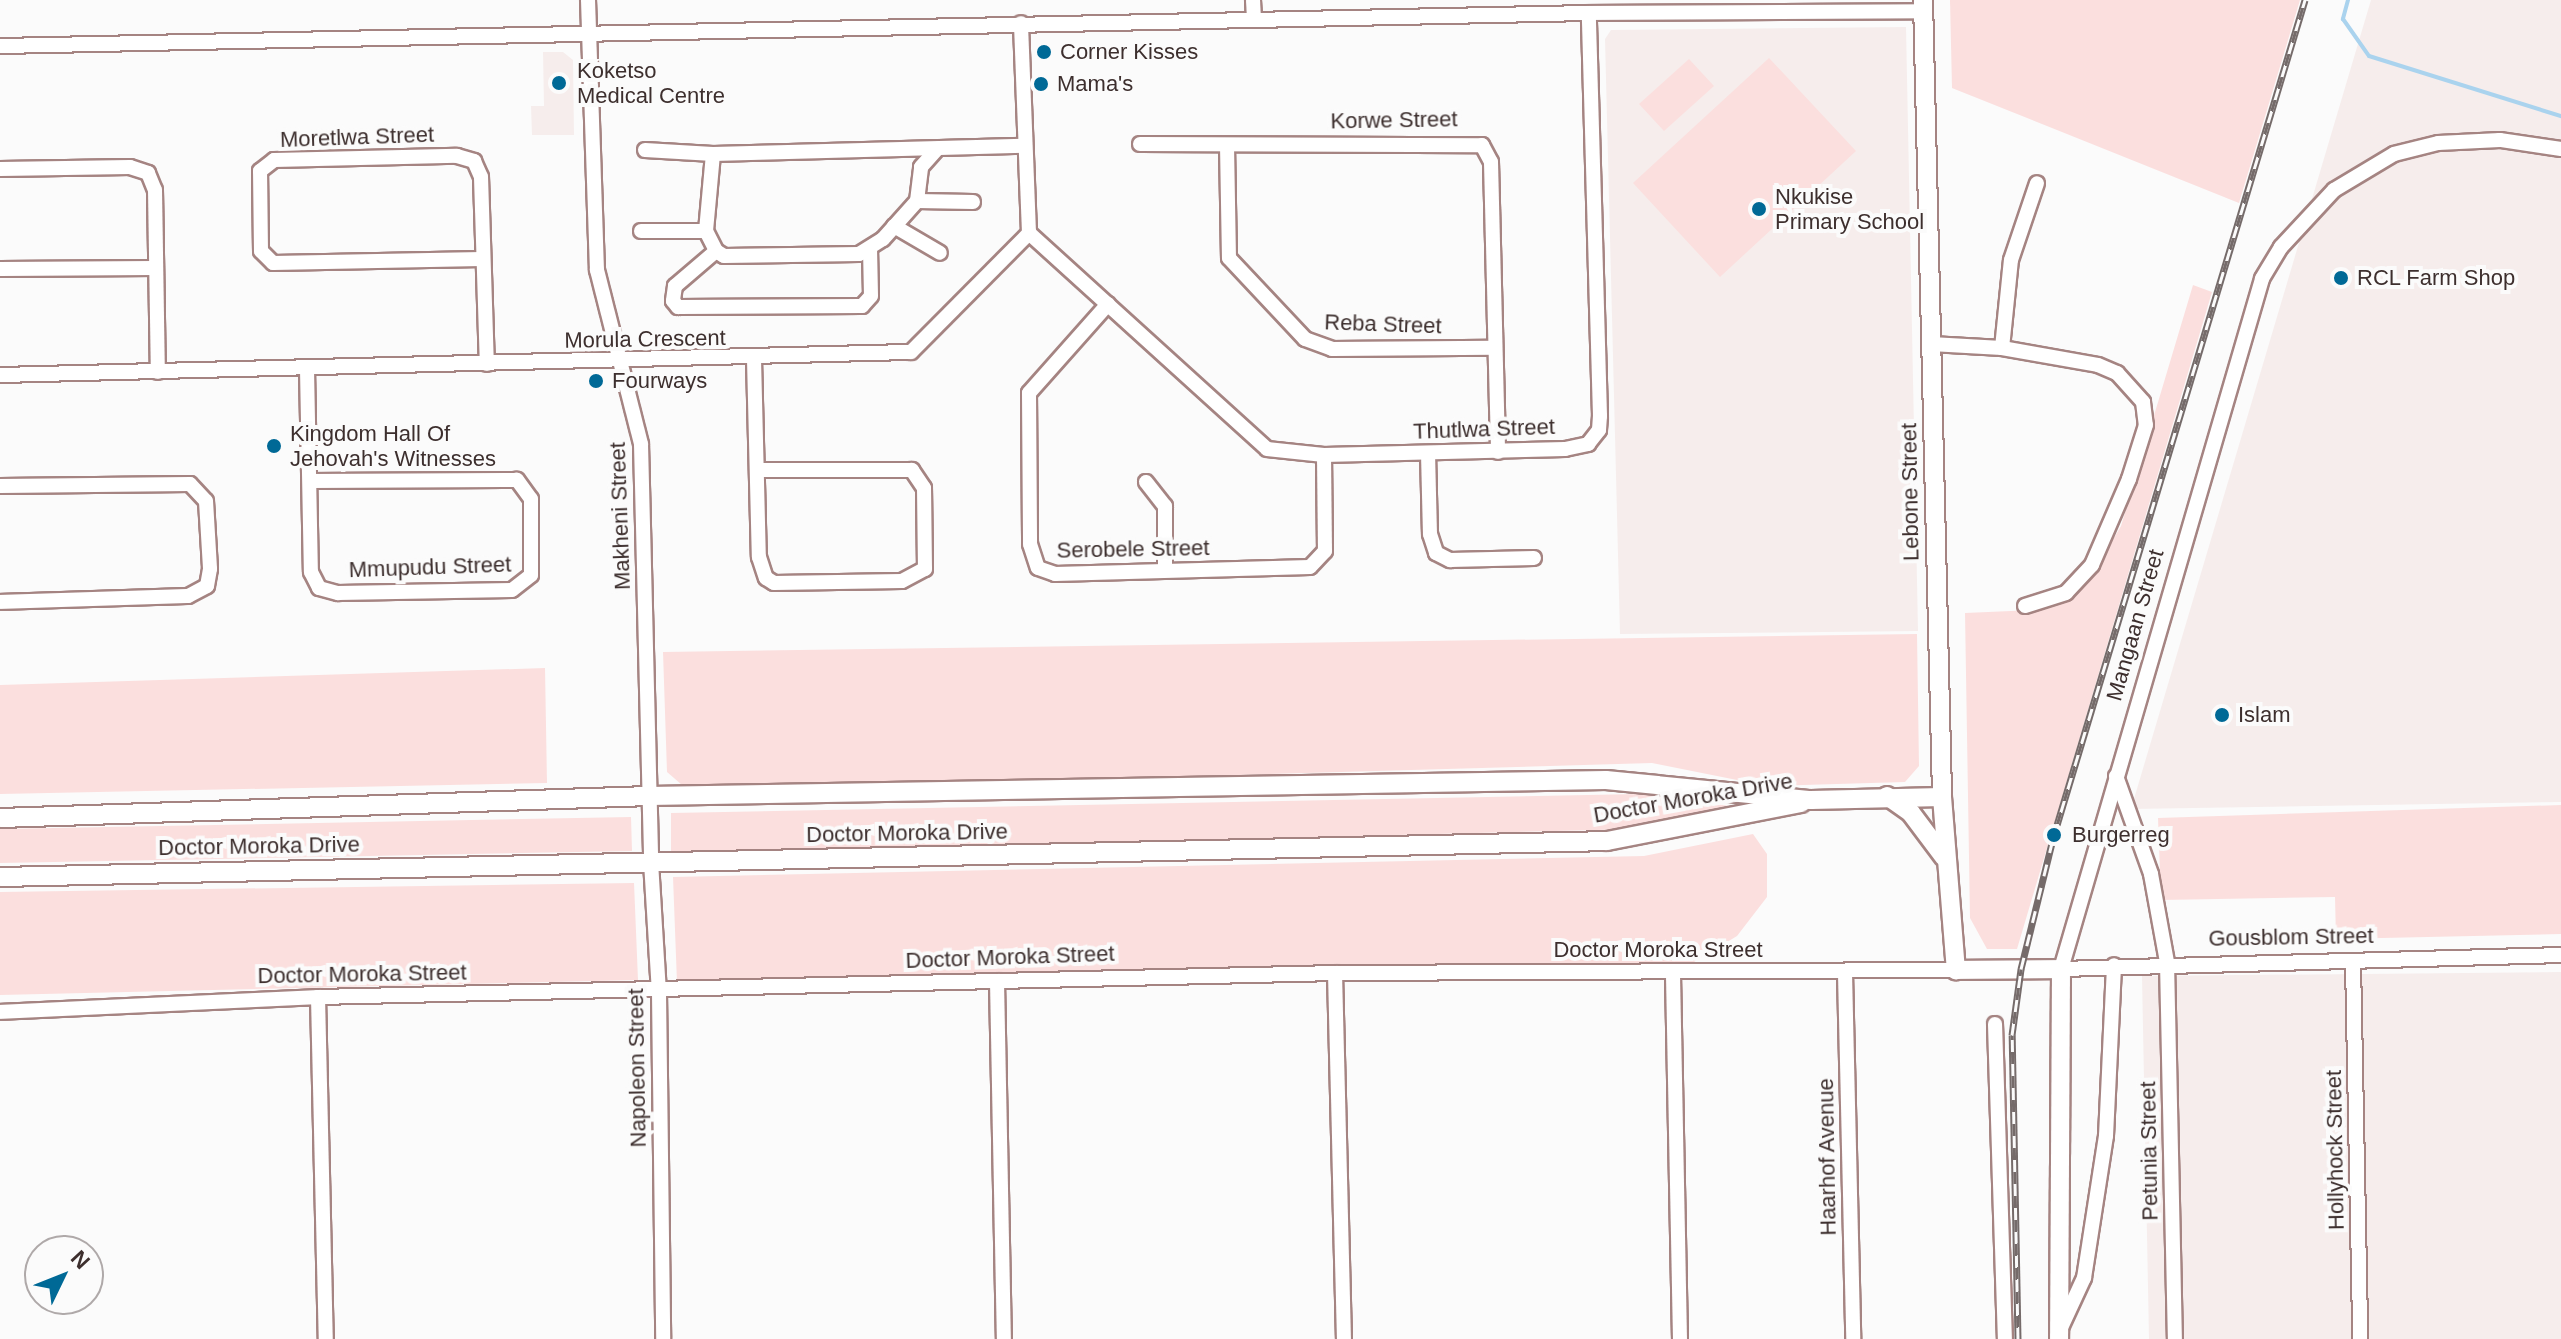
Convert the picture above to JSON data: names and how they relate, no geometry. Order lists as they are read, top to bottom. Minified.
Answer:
{"streets":{"street":["Korwe Street","Moretlwa Street","Reba Street","Morula Crescent","Thutlwa Street","Lebone Street","Makheni Street","Serobele Street","Mmupudu Street","Mangaan Street","Doctor Moroka Drive","Gousblom Street","Doctor Moroka Street","Napoleon Street","Hollyhock Street","Petunia Street","Haarhof Avenue"]},"crossings":[["Korwe Street","Reba Street"],["Korwe Street","Thutlwa Street"],["Moretlwa Street","Morula Crescent"],["Morula Crescent","Thutlwa Street"],["Morula Crescent","Makheni Street"],["Morula Crescent","Mmupudu Street"],["Thutlwa Street","Lebone Street"],["Thutlwa Street","Serobele Street"],["Lebone Street","Makheni Street"],["Lebone Street","Doctor Moroka Drive"],["Lebone Street","Doctor Moroka Street"],["Makheni Street","Doctor Moroka Drive"],["Makheni Street","Napoleon Street"],["Mangaan Street","Gousblom Street"],["Mangaan Street","Petunia Street"],["Doctor Moroka Drive","Napoleon Street"],["Gousblom Street","Doctor Moroka Street"],["Gousblom Street","Hollyhock Street"],["Gousblom Street","Petunia Street"],["Doctor Moroka Street","Napoleon Street"],["Doctor Moroka Street","Haarhof Avenue"]],"places":["Corner Kisses","Koketso Medical Centre","Mama's","Nkukise Primary School","RCL Farm Shop","Fourways","Kingdom Hall Of Jehovah's Witnesses","Islam","Burgerreg"],"north":"top right"}
